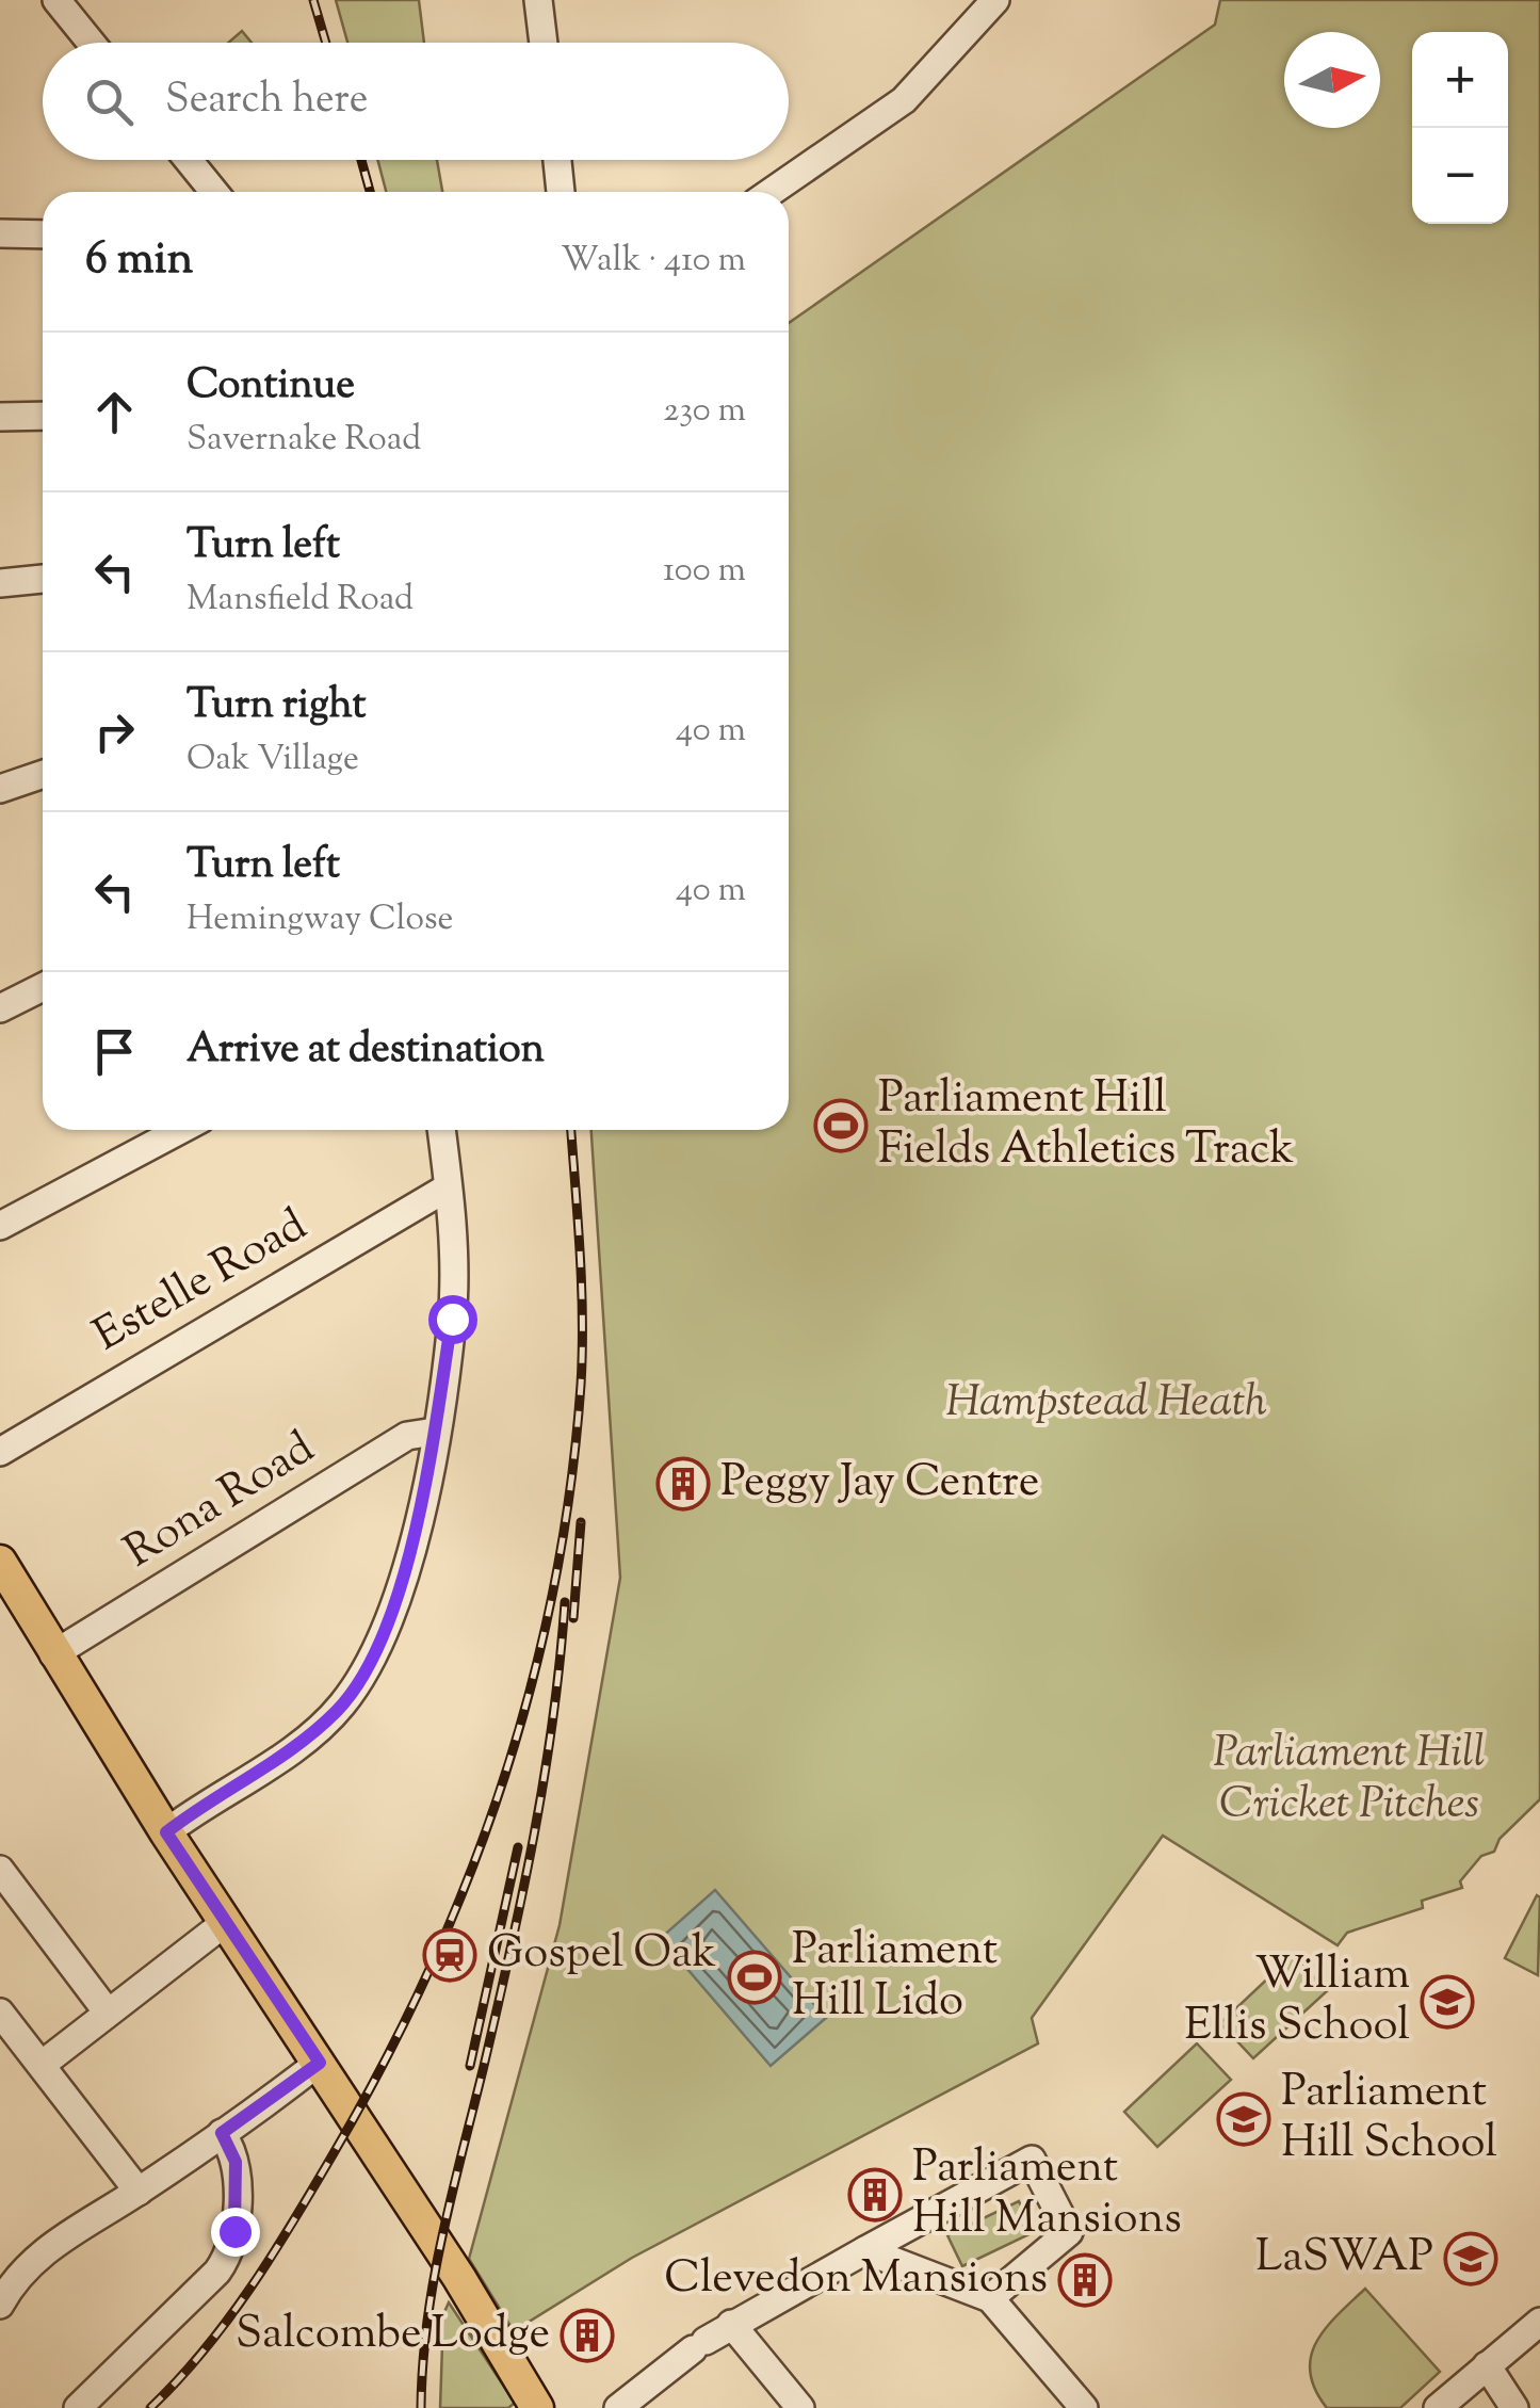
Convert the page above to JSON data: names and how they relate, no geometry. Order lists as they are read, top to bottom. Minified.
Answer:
{"streets":{"street":["Estelle Road","Rona Road"]},"parks":["Hampstead Heath","Parliament Hill Cricket Pitches"],"places":{"sports":["Parliament Hill Fields Athletics Track","Parliament Hill Lido"],"building":["Peggy Jay Centre","Parliament Hill Mansions","Clevedon Mansions","Salcombe Lodge"],"station":["Gospel Oak"],"school or university":["William Ellis School","Parliament Hill School","LaSWAP"]},"north":"right","page":{"map_buttons":["+","−"],"search":"Search here","heading":["6 min","Walk · 410 m"],"list":[["Continue","Savernake Road","230 m"],["Turn left","Mansfield Road","100 m"],["Turn right","Oak Village","40 m"],["Turn left","Hemingway Close","40 m"],"Arrive at destination"]}}
